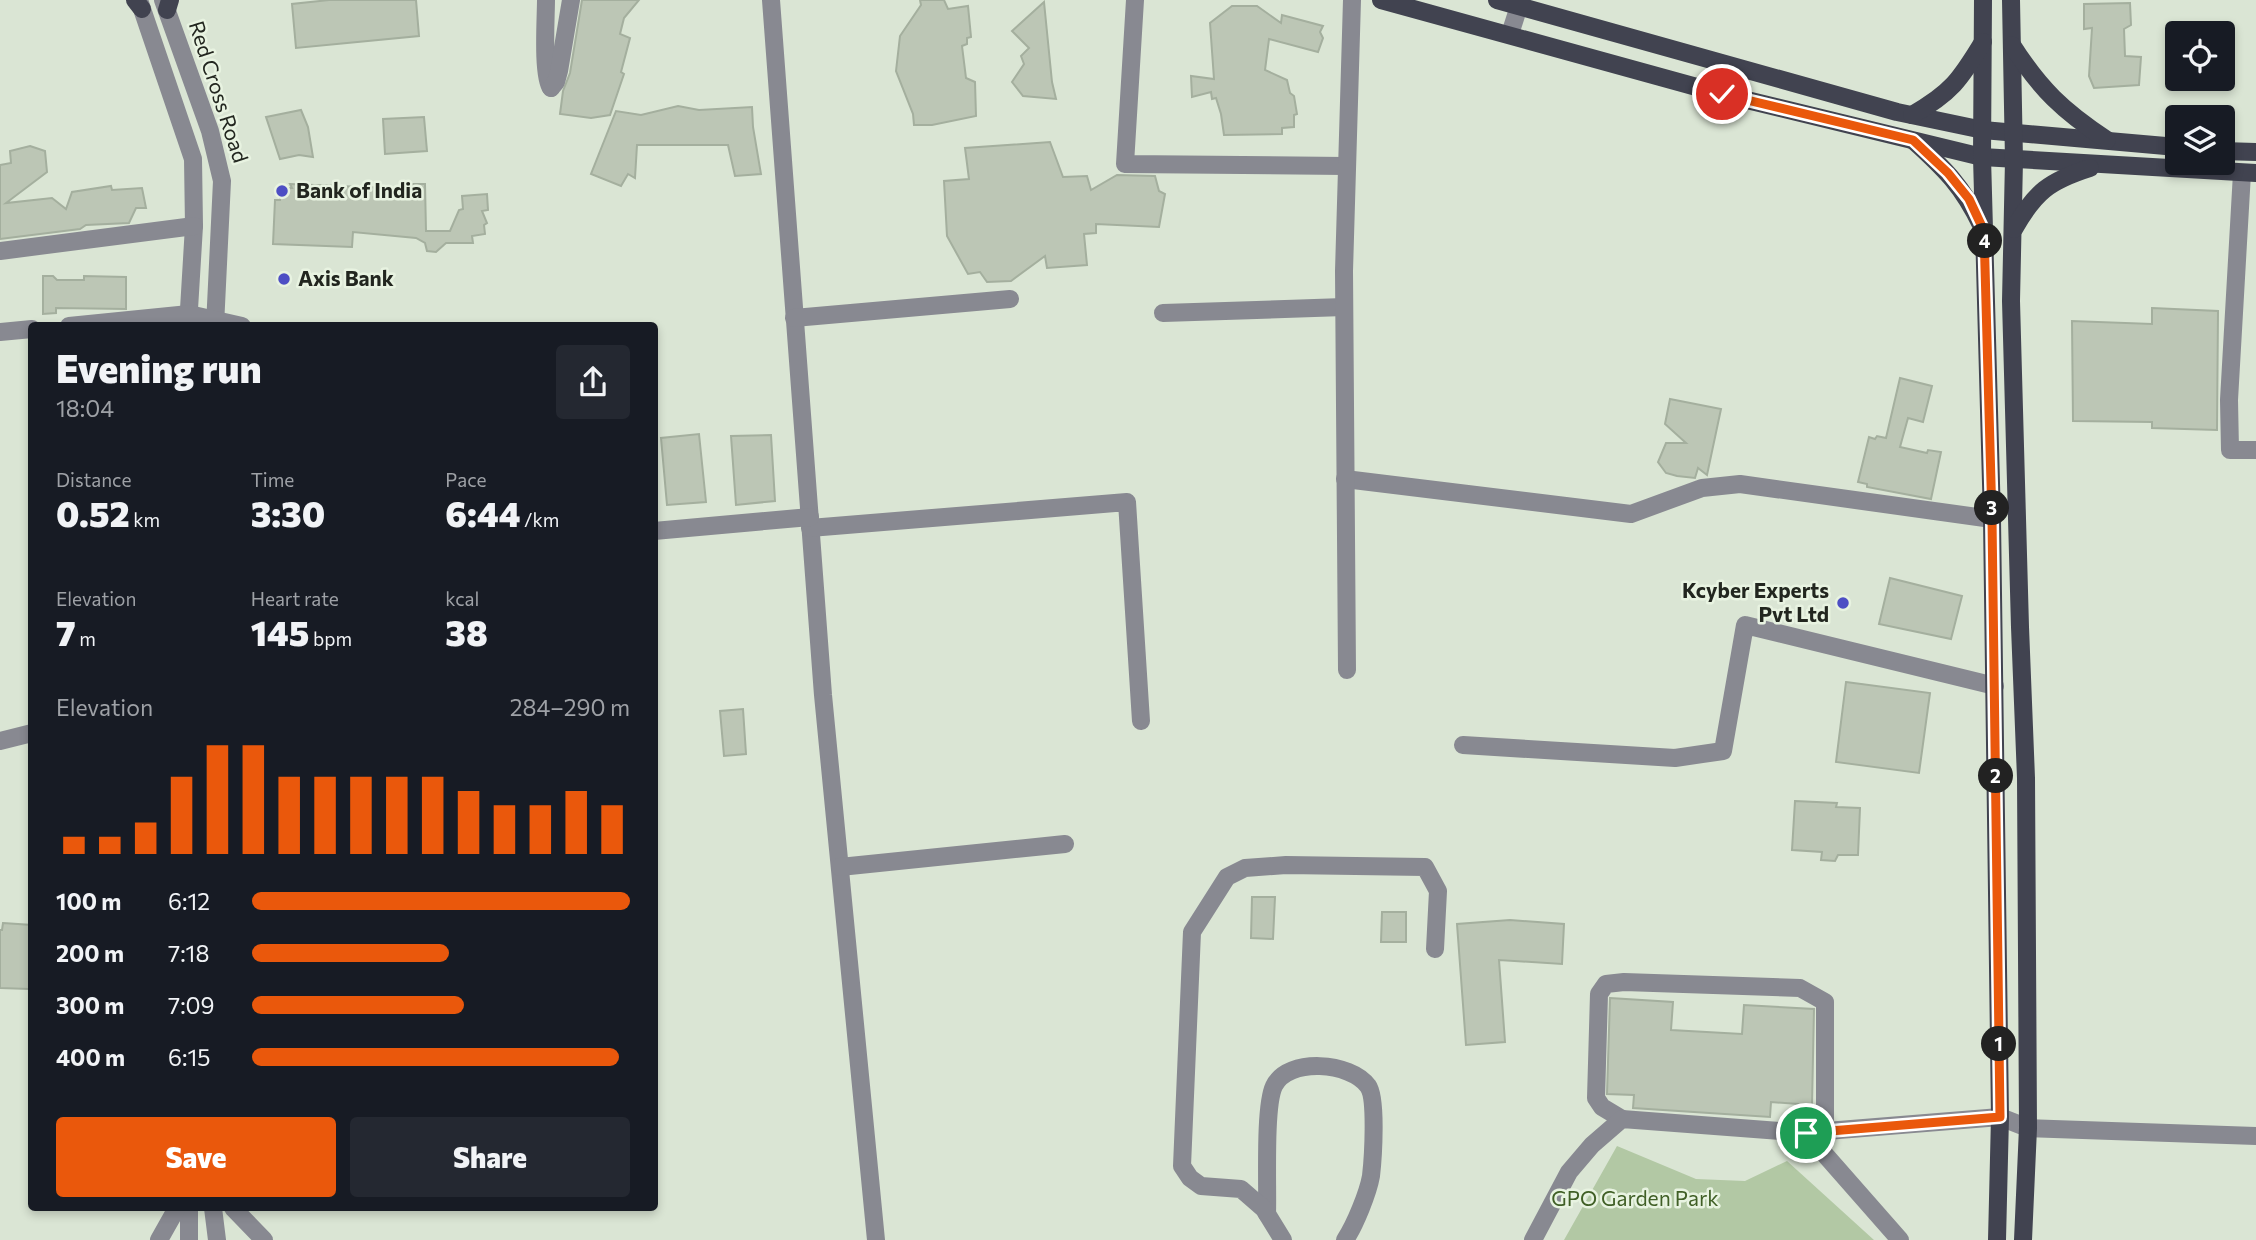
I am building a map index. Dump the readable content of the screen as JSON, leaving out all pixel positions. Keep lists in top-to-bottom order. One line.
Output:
{"streets":{"street":["Red Cross Road"]},"parks":["GPO Garden Park"],"places":["Bank of India","Axis Bank","Kcyber Experts Pvt Ltd"],"page":{"pins":["4","3","2","1"],"heading":["Evening run","18:04"],"stats":[["Distance","0.52 km"],["Time","3:30"],["Pace","6:44 /km"],["Elevation","7 m"],["Heart rate","145 bpm"],["kcal","38"]],"chart":["Elevation","284–290 m"],"list":[{"name":"100 m","note":"6:12"},{"name":"200 m","note":"7:18"},{"name":"300 m","note":"7:09"},{"name":"400 m","note":"6:15"}],"buttons":["Save","Share"]}}
